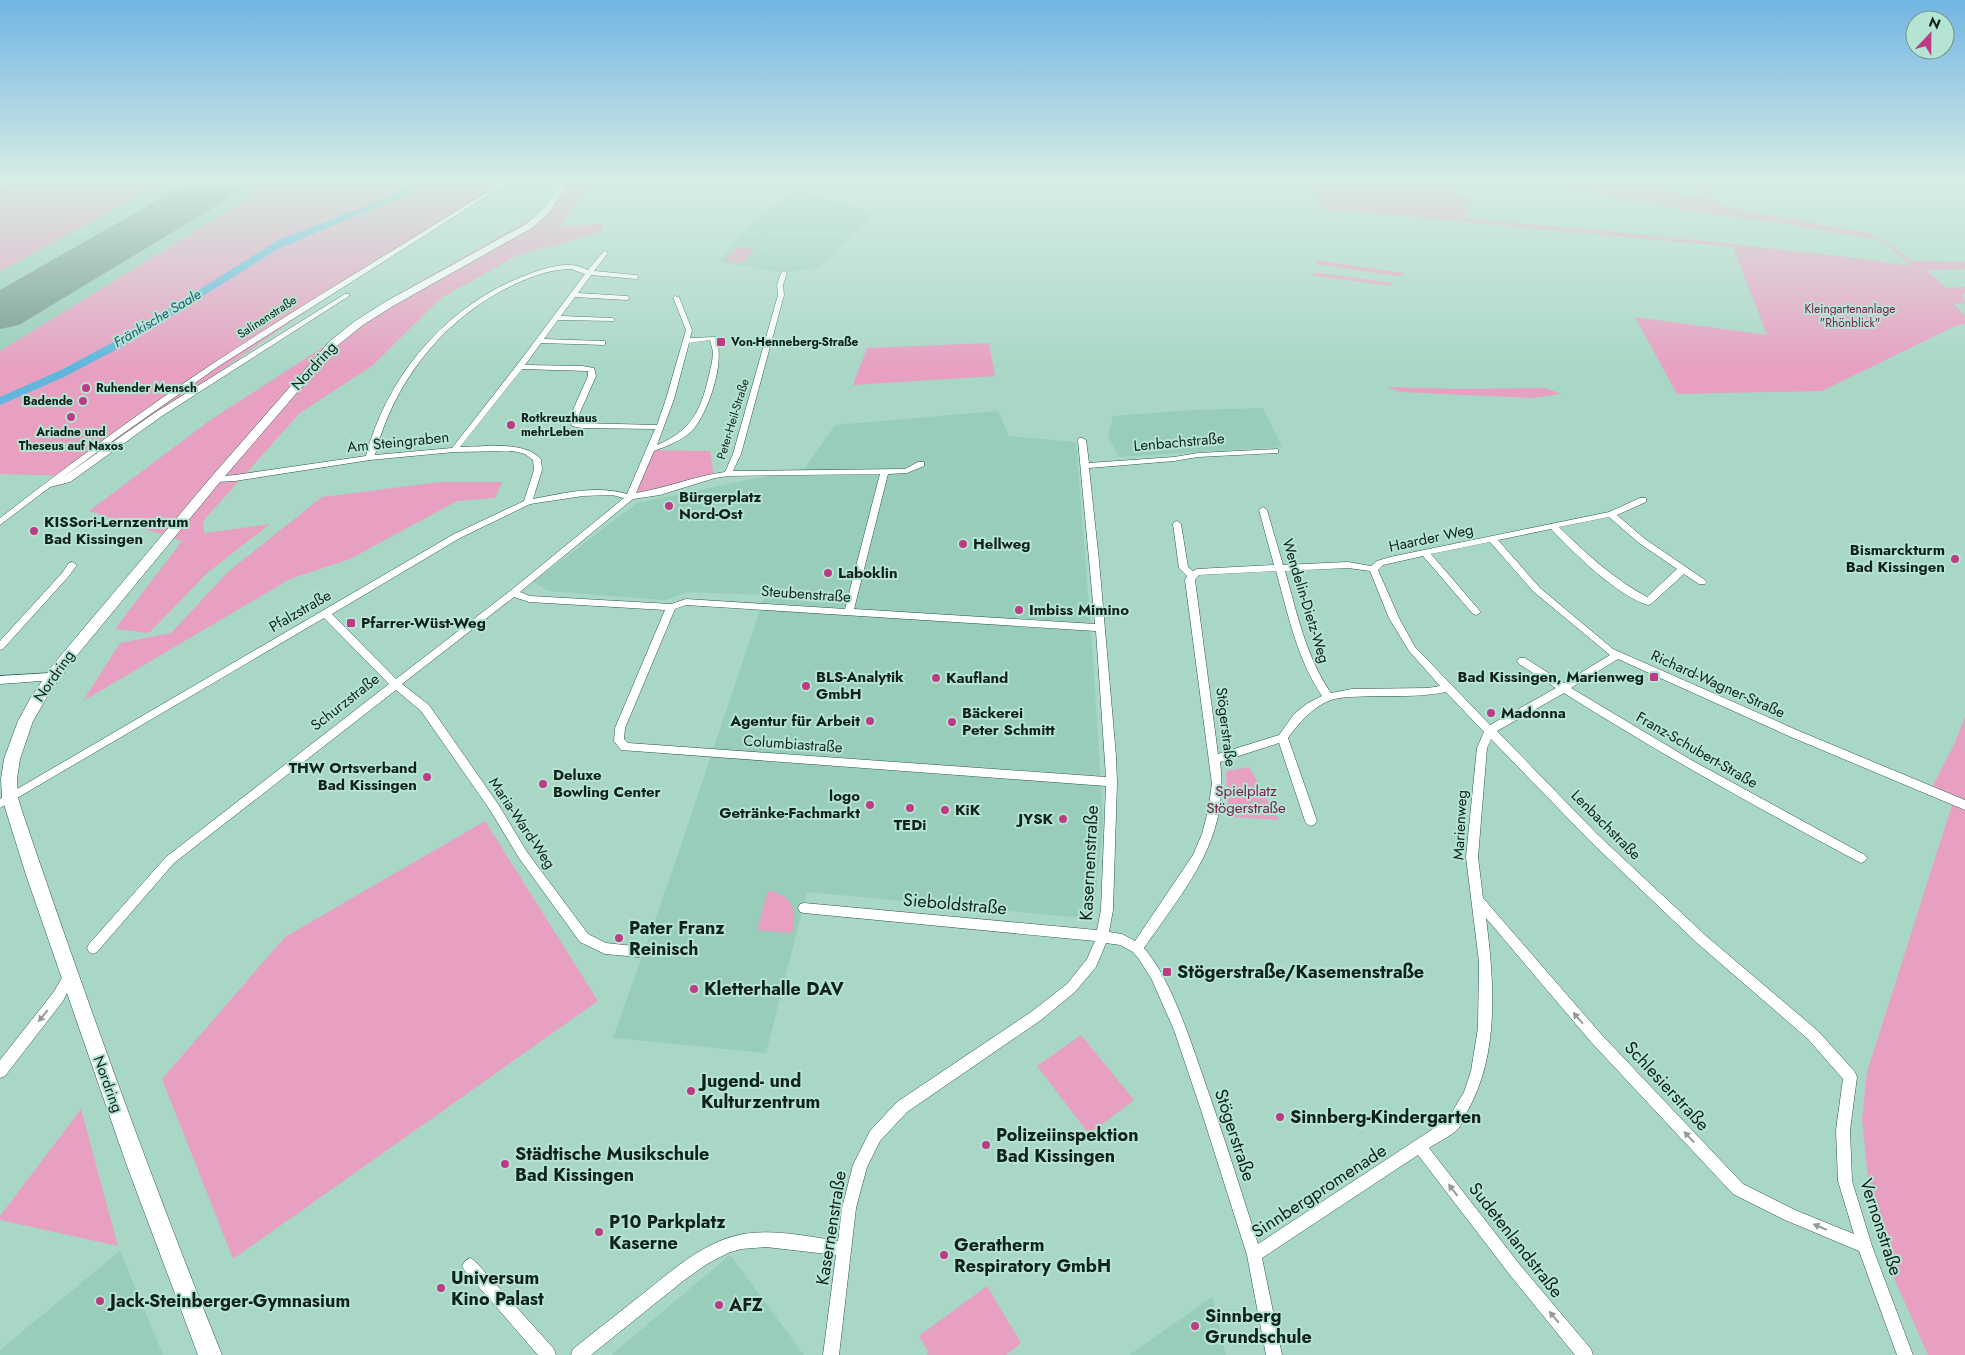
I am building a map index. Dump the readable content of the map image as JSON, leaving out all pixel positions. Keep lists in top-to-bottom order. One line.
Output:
{"streets":{"main road":["Nordring"],"street":["Salinenstraße","Peter-Heil-Straße","Am Steingraben","Lenbachstraße","Haarder Weg","Steubenstraße","Wendelin-Dietz-Weg","Pfalzstraße","Richard-Wagner-Straße","Schurzstraße","Stögerstraße","Columbiastraße","Franz-Schubert-Straße","Maria-Ward-Weg","Marienweg","Kasernenstraße","Sieboldstraße","Schlesierstraße","Sinnbergpromenade","Vernonstraße","Sudetenlandstraße"]},"crossings":[["Nordring","Am Steingraben"],["Nordring","Pfalzstraße"],["Peter-Heil-Straße","Pfalzstraße"],["Peter-Heil-Straße","Schurzstraße"],["Am Steingraben","Pfalzstraße"],["Lenbachstraße","Haarder Weg"],["Lenbachstraße","Marienweg"],["Lenbachstraße","Kasernenstraße"],["Lenbachstraße","Vernonstraße"],["Haarder Weg","Wendelin-Dietz-Weg"],["Haarder Weg","Richard-Wagner-Straße"],["Haarder Weg","Stögerstraße"],["Steubenstraße","Schurzstraße"],["Steubenstraße","Columbiastraße"],["Steubenstraße","Kasernenstraße"],["Pfalzstraße","Schurzstraße"],["Schurzstraße","Maria-Ward-Weg"],["Stögerstraße","Sinnbergpromenade"],["Columbiastraße","Kasernenstraße"],["Marienweg","Schlesierstraße"],["Marienweg","Sinnbergpromenade"],["Kasernenstraße","Sieboldstraße"],["Schlesierstraße","Vernonstraße"],["Sinnbergpromenade","Sudetenlandstraße"]],"one_way":["Schlesierstraße","Sudetenlandstraße"],"water":["Fränkische Saale"],"parks":["Kleingartenanlage \"Rhönblick\"","Spielplatz Stögerstraße"],"places":{"transit":["Von-Henneberg-Straße","Pfarrer-Wüst-Weg","Bad Kissingen, Marienweg","Stögerstraße/Kasemenstraße"],"other":["Ruhender Mensch","Badende","Ariadne und Theseus auf Naxos","Rotkreuzhaus mehrLeben","Bürgerplatz Nord-Ost","KISSori-Lernzentrum Bad Kissingen","Hellweg","Bismarckturm Bad Kissingen","Laboklin","Imbiss Mimino","Kaufland","BLS-Analytik GmbH","Madonna","Agentur für Arbeit","Bäckerei Peter Schmitt","THW Ortsverband Bad Kissingen","Deluxe Bowling Center","logo Getränke-Fachmarkt","TEDi","KiK","JYSK","Pater Franz Reinisch","Kletterhalle DAV","Jugend- und Kulturzentrum","Sinnberg-Kindergarten","Polizeiinspektion Bad Kissingen","Städtische Musikschule Bad Kissingen","P10 Parkplatz Kaserne","Geratherm Respiratory GmbH","Universum Kino Palast","Jack-Steinberger-Gymnasium","AFZ","Sinnberg Grundschule"]},"north":"top"}
